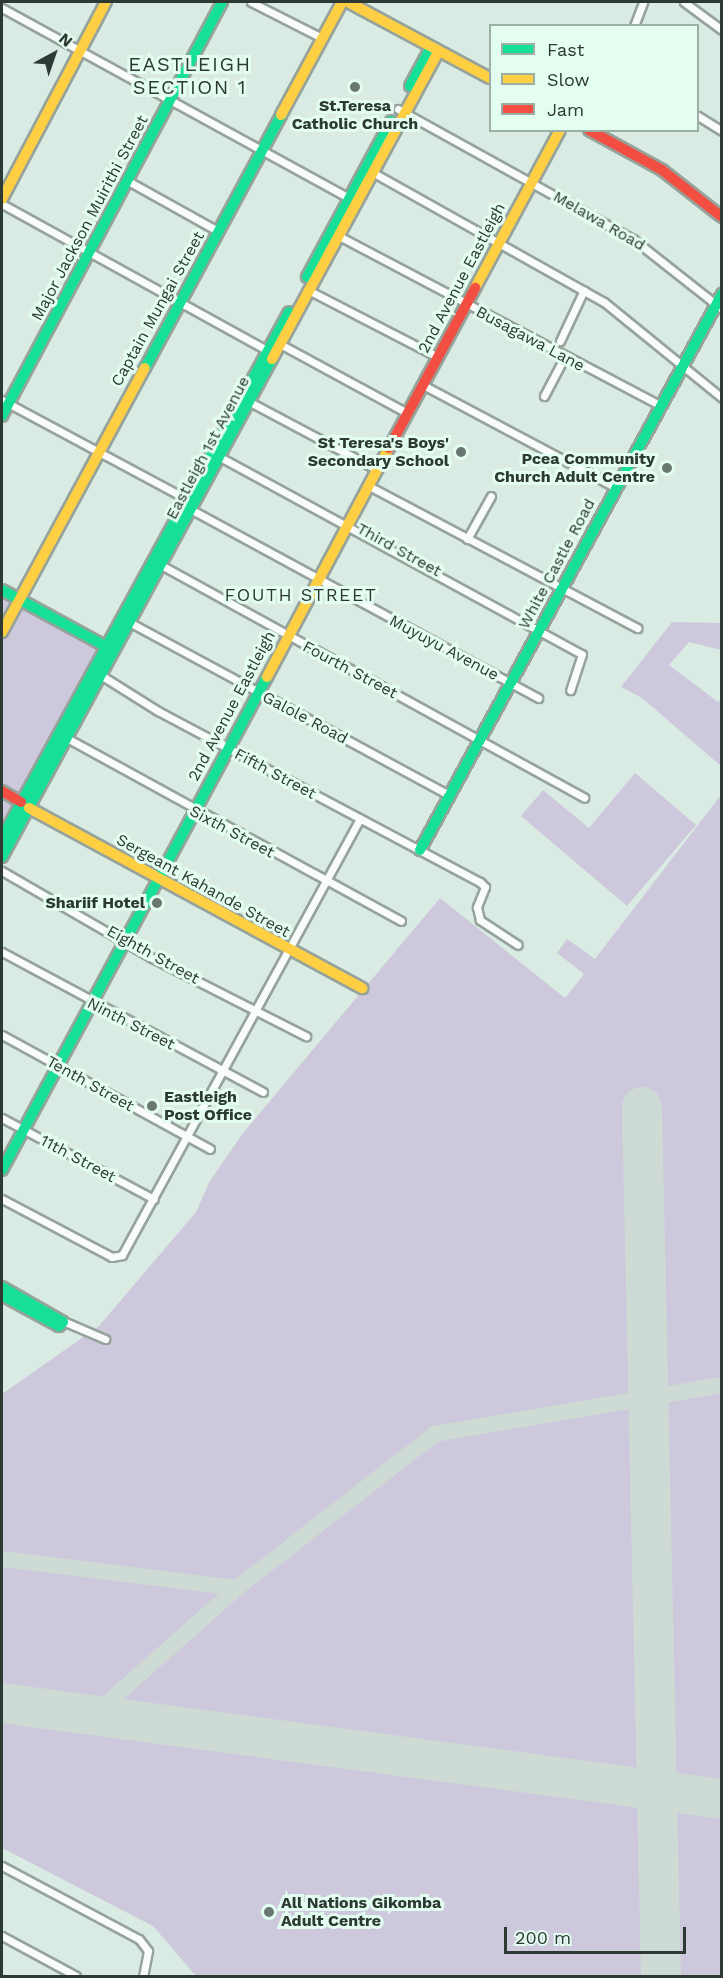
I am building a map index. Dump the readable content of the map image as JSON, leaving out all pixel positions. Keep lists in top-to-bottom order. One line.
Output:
{"streets":{"street":["Major Jackson Muirithi Street","Melawa Road","2nd Avenue Eastleigh","Captain Mungai Street","Busagawa Lane","Eastleigh 1st Avenue","Third Street","White Castle Road","Muyuyu Avenue","Fourth Street","Galole Road","Fifth Street","Sixth Street","Sergeant Kahande Street","Eighth Street","Ninth Street","Tenth Street","11th Street"]},"crossings":[["Major Jackson Muirithi Street","Muyuyu Avenue"],["Melawa Road","2nd Avenue Eastleigh"],["Melawa Road","Eastleigh 1st Avenue"],["Melawa Road","White Castle Road"],["2nd Avenue Eastleigh","Busagawa Lane"],["2nd Avenue Eastleigh","Third Street"],["2nd Avenue Eastleigh","Muyuyu Avenue"],["2nd Avenue Eastleigh","Fourth Street"],["2nd Avenue Eastleigh","Galole Road"],["2nd Avenue Eastleigh","Fifth Street"],["2nd Avenue Eastleigh","Sixth Street"],["2nd Avenue Eastleigh","Sergeant Kahande Street"],["2nd Avenue Eastleigh","Eighth Street"],["2nd Avenue Eastleigh","Ninth Street"],["2nd Avenue Eastleigh","Tenth Street"],["2nd Avenue Eastleigh","11th Street"],["Captain Mungai Street","Muyuyu Avenue"],["Busagawa Lane","Eastleigh 1st Avenue"],["Busagawa Lane","White Castle Road"],["Eastleigh 1st Avenue","Third Street"],["Eastleigh 1st Avenue","Muyuyu Avenue"],["Eastleigh 1st Avenue","Fourth Street"],["Eastleigh 1st Avenue","Galole Road"],["Eastleigh 1st Avenue","Fifth Street"],["Eastleigh 1st Avenue","Sixth Street"],["Eastleigh 1st Avenue","Sergeant Kahande Street"],["Third Street","White Castle Road"],["White Castle Road","Muyuyu Avenue"],["White Castle Road","Fourth Street"],["White Castle Road","Galole Road"],["White Castle Road","Fifth Street"]],"districts":["EASTLEIGH SECTION 1","FOUTH STREET"],"places":["St.Teresa Catholic Church","St Teresa's Boys' Secondary School","Pcea Community Church Adult Centre","Shariif Hotel","Eastleigh Post Office","All Nations Gikomba Adult Centre"],"legend":["Fast","Slow","Jam"],"scale_bar":"200 m","north":"top right"}
